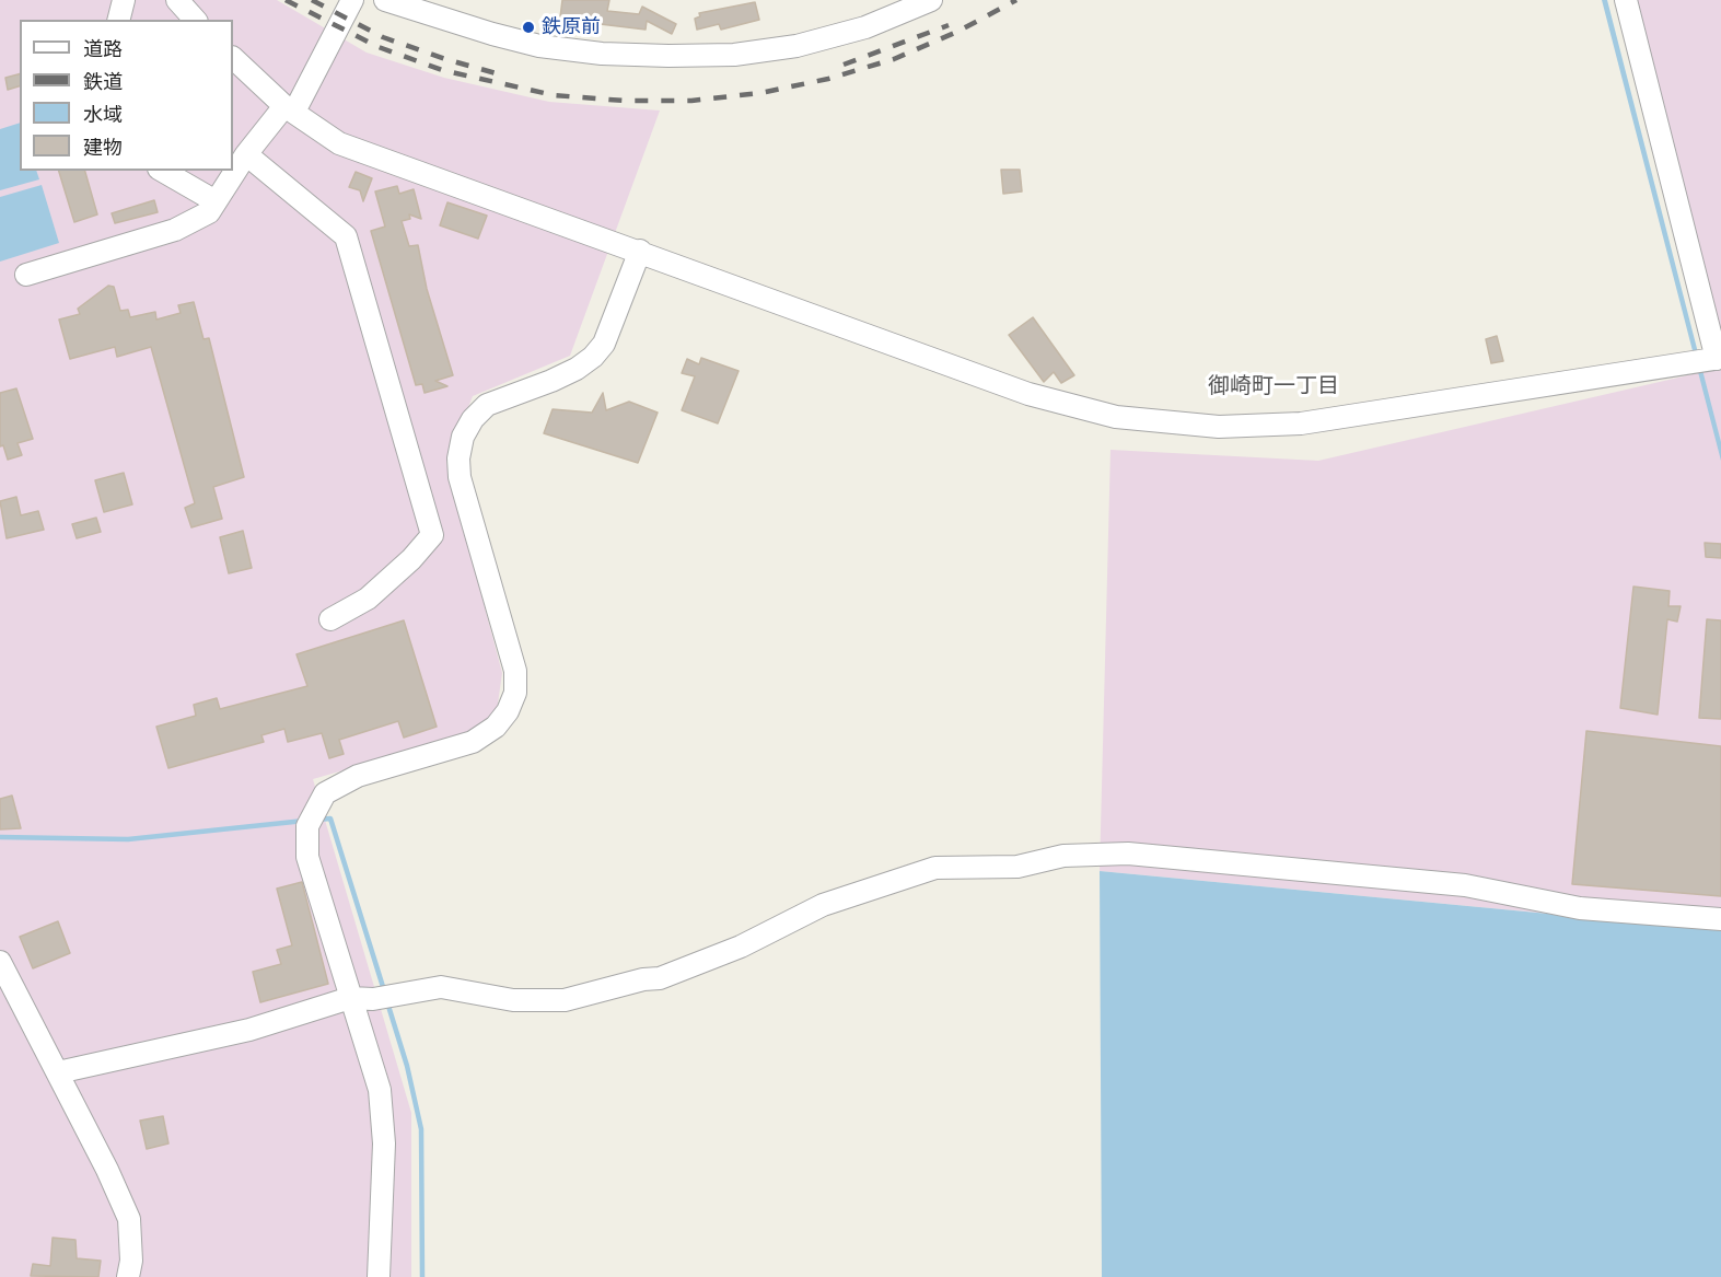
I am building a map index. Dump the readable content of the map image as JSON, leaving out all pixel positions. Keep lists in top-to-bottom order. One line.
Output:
{"districts":["御崎町一丁目"],"places":["鉄原前"],"legend":["道路","鉄道","水域","建物"]}
